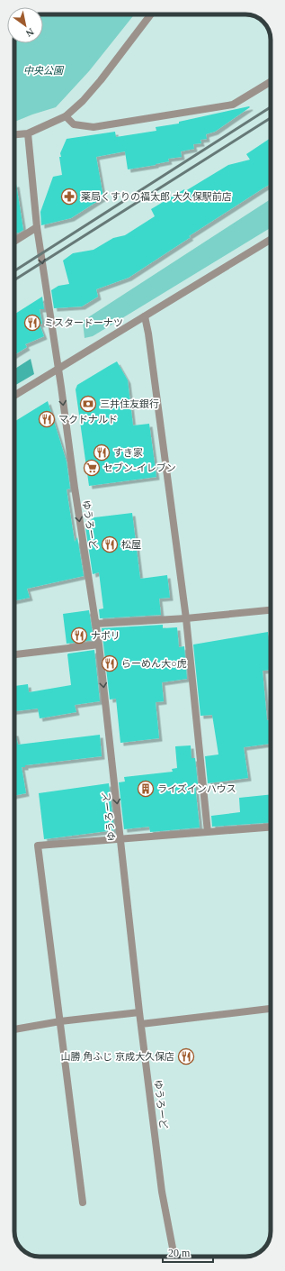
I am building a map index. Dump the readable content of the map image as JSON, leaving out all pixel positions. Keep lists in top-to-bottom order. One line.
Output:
{"streets":{"street":["ゆうろーど"]},"one_way":["ゆうろーど"],"parks":["中央公園"],"places":{"pharmacy":["薬局くすりの福太郎 大久保駅前店"],"restaurant":["ミスタードーナツ","マクドナルド","すき家","松屋","ナポリ","らーめん大○虎","山勝 角ふじ 京成大久保店"],"bank":["三井住友銀行"],"supermarket":["セブン-イレブン"],"building":["ライズインハウス"]},"scale_bar":"20 m","north":"bottom right"}
